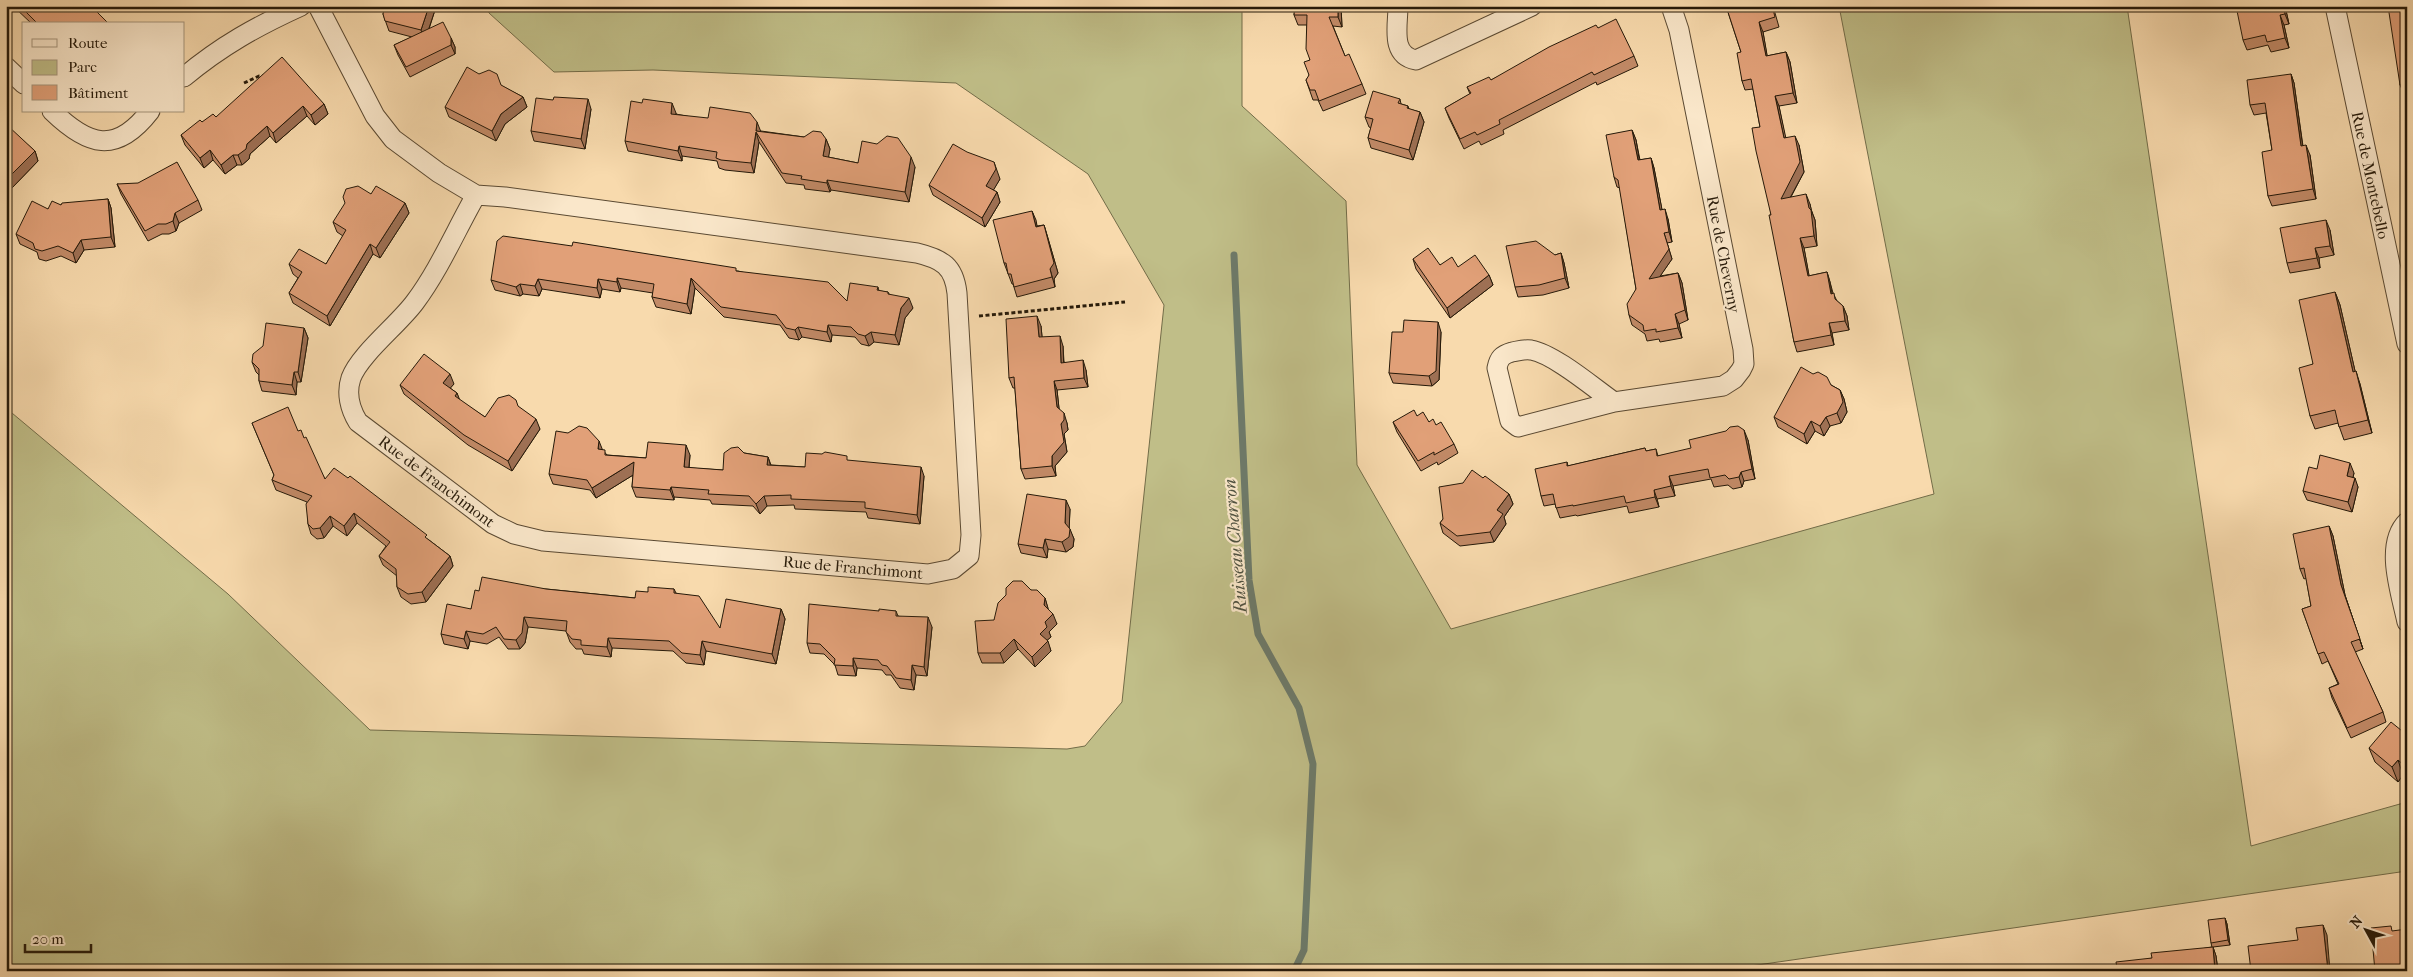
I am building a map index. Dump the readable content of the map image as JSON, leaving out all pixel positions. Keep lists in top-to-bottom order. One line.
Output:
{"streets":{"street":["Rue de Montebello","Rue de Cheverny","Rue de Franchimont"]},"water":["Ruisseau Charron"],"legend":["Route","Parc","Bâtiment"],"scale_bar":"20 m","north":"top left"}
